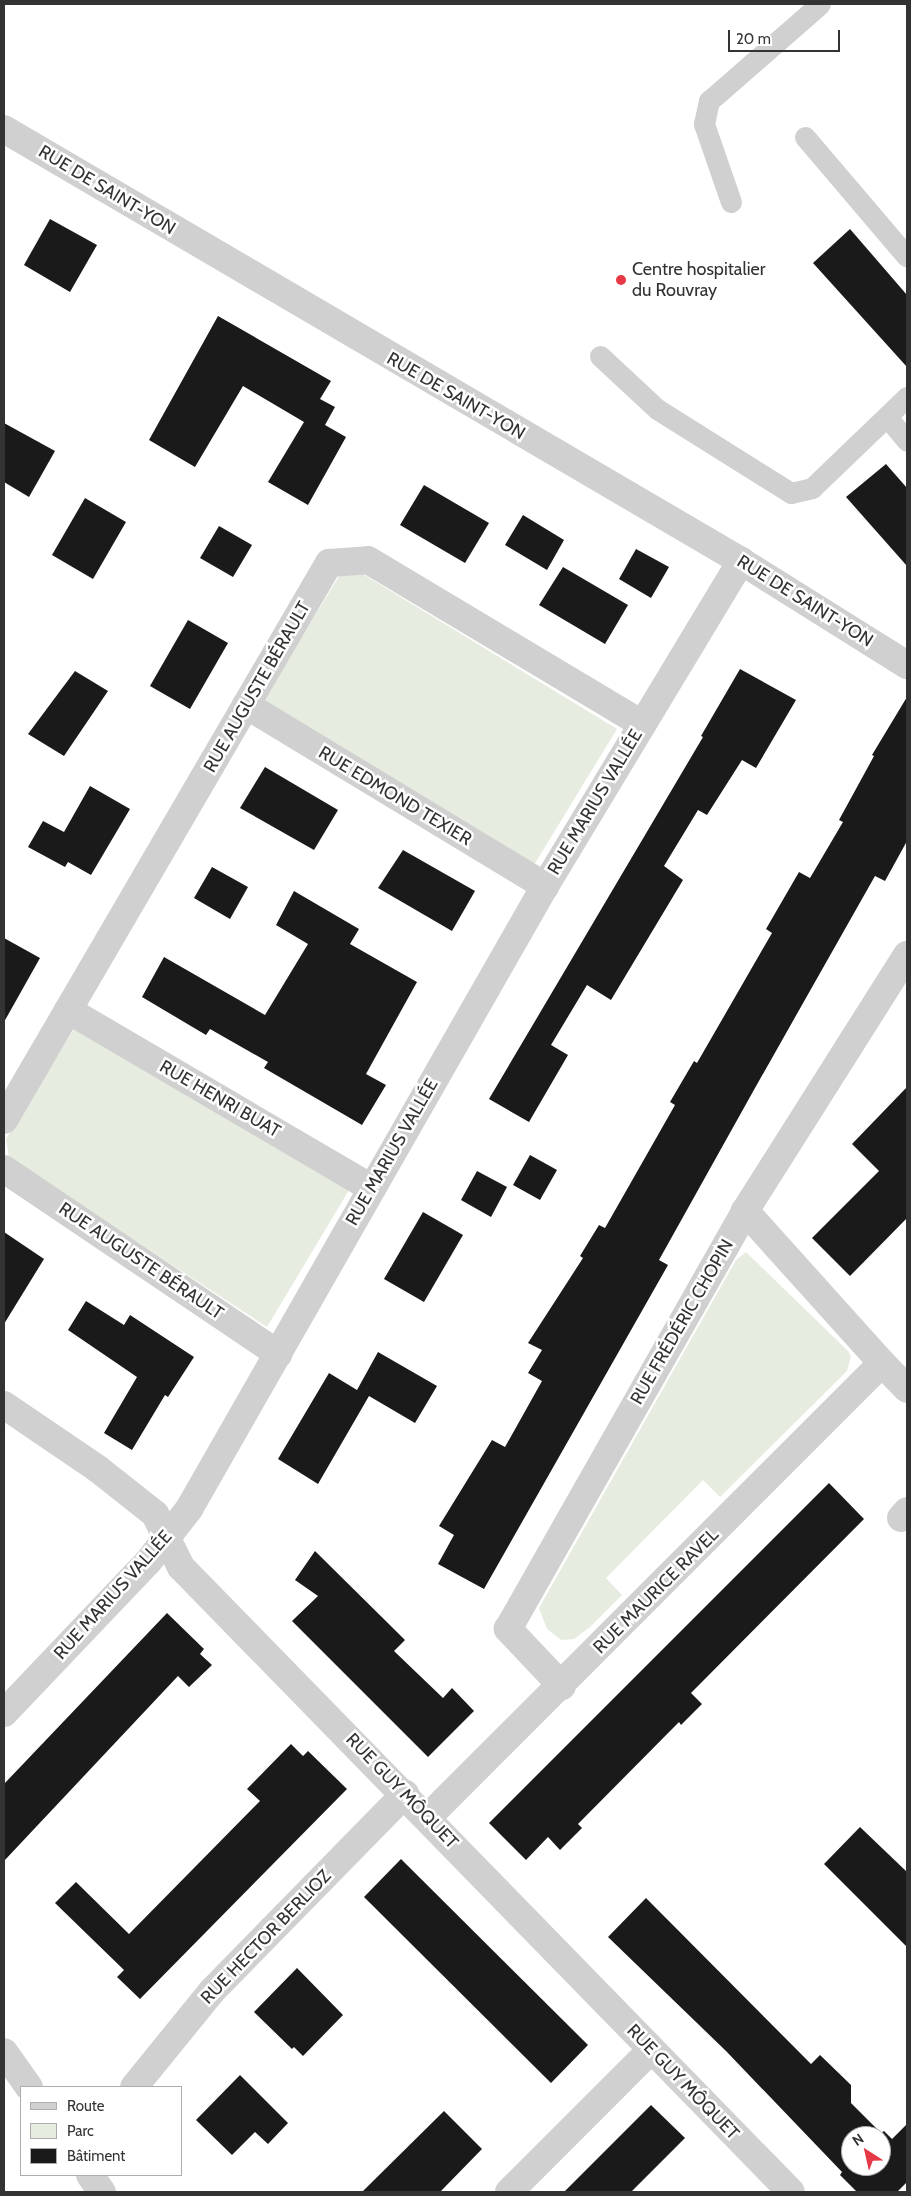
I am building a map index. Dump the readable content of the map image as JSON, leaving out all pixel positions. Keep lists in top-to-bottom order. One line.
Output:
{"streets":{"street":["RUE DE SAINT-YON","RUE AUGUSTE BÉRAULT","RUE EDMOND TEXIER","RUE MARIUS VALLÉE","RUE HENRI BUAT","RUE FRÉDÉRIC CHOPIN","RUE MAURICE RAVEL","RUE GUY MÔQUET","RUE HECTOR BERLIOZ"]},"crossings":[["RUE DE SAINT-YON","RUE MARIUS VALLÉE"],["RUE AUGUSTE BÉRAULT","RUE EDMOND TEXIER"],["RUE AUGUSTE BÉRAULT","RUE MARIUS VALLÉE"],["RUE AUGUSTE BÉRAULT","RUE HENRI BUAT"],["RUE EDMOND TEXIER","RUE MARIUS VALLÉE"],["RUE MARIUS VALLÉE","RUE HENRI BUAT"],["RUE MARIUS VALLÉE","RUE GUY MÔQUET"],["RUE FRÉDÉRIC CHOPIN","RUE MAURICE RAVEL"],["RUE MAURICE RAVEL","RUE GUY MÔQUET"],["RUE GUY MÔQUET","RUE HECTOR BERLIOZ"]],"places":["Centre hospitalier du Rouvray"],"legend":["Route","Parc","Bâtiment"],"scale_bar":"20 m","north":"top left"}
